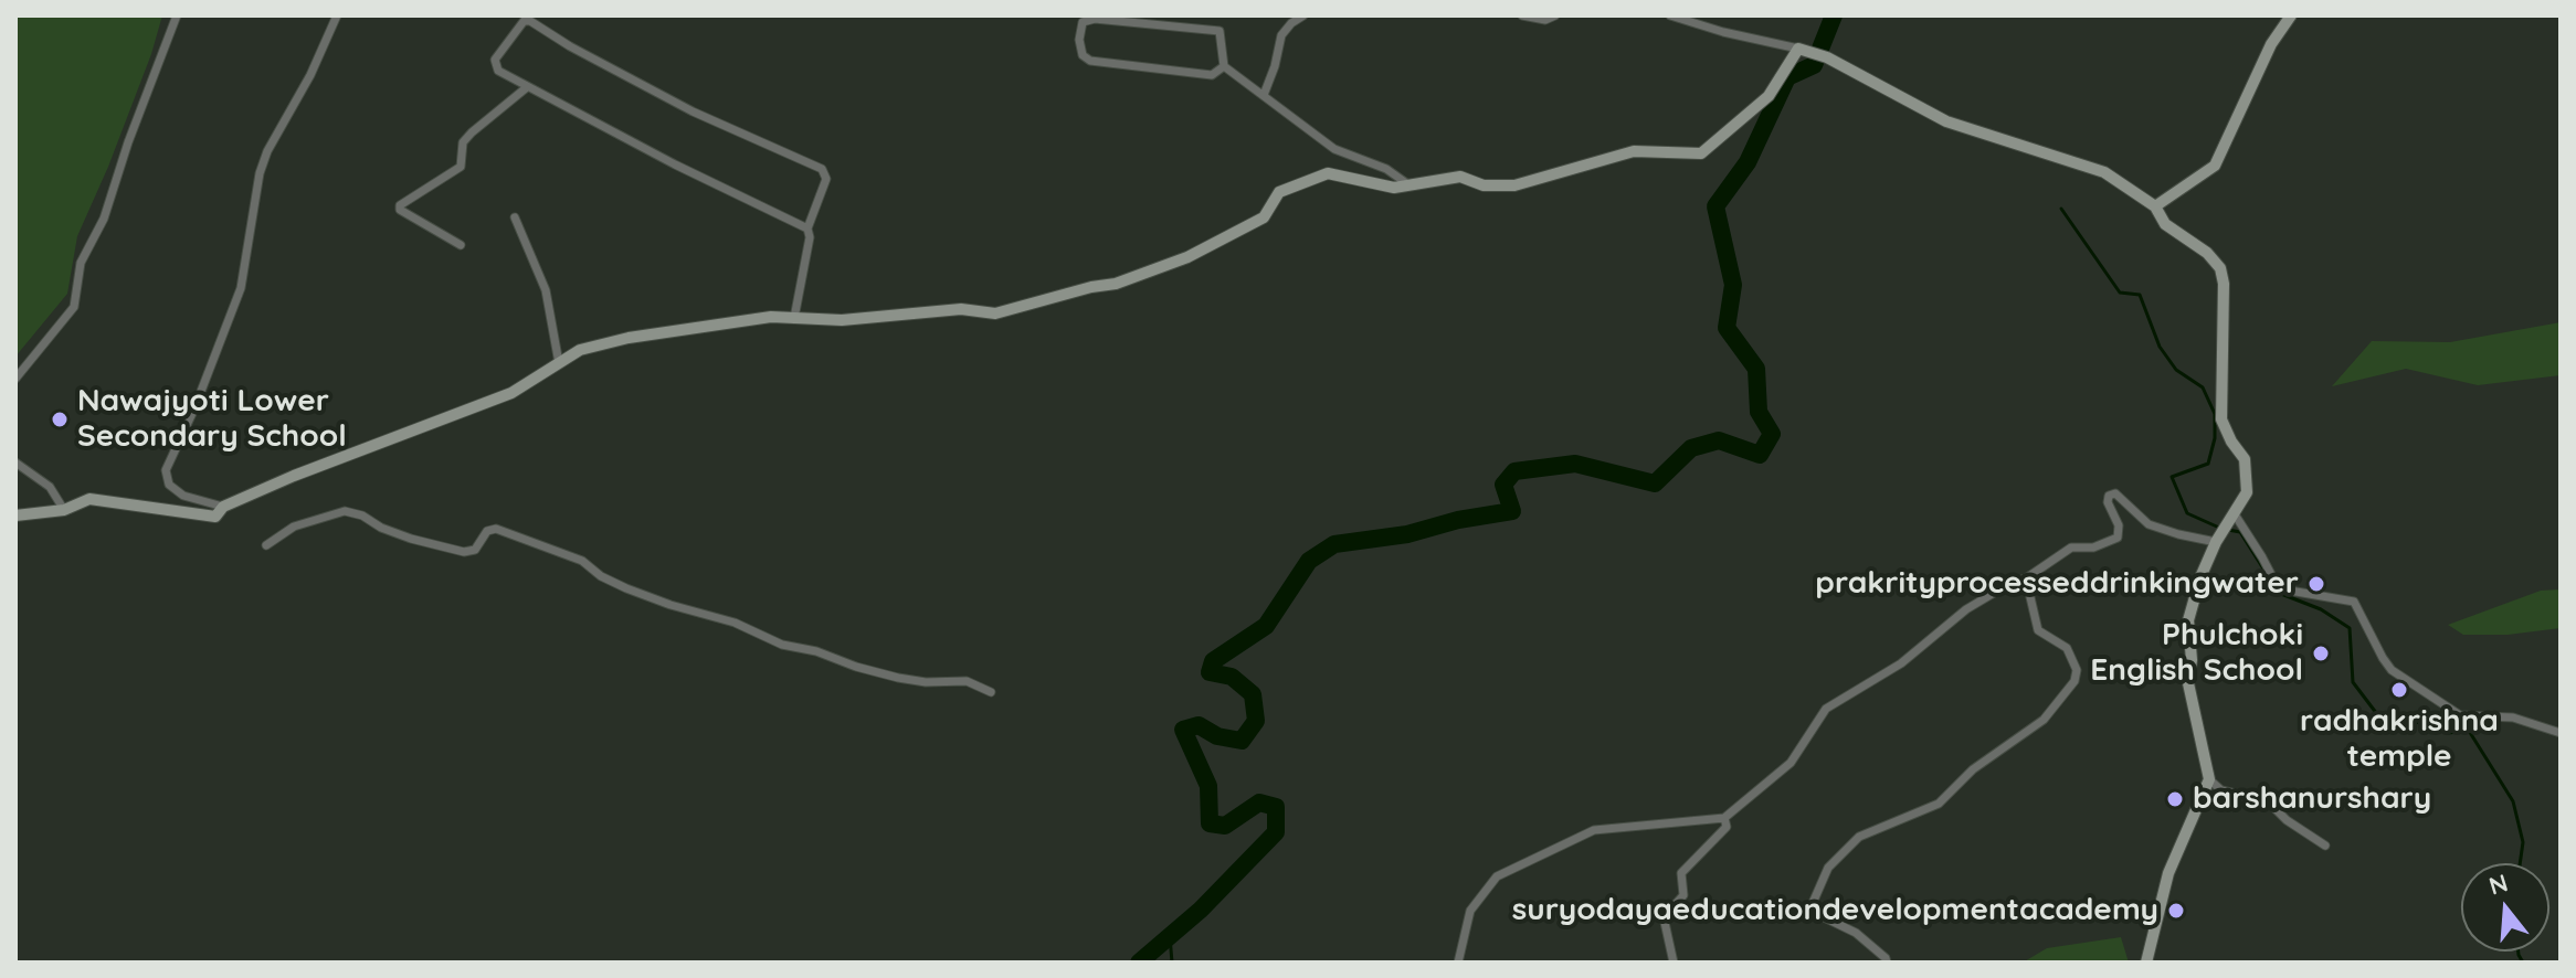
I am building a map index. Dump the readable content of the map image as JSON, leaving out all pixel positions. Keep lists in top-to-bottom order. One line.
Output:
{"places":["Nawajyoti Lower Secondary School","prakrityprocesseddrinkingwater","Phulchoki English School","radhakrishna temple","barshanurshary","suryodayaeducationdevelopmentacademy"],"north":"top"}
